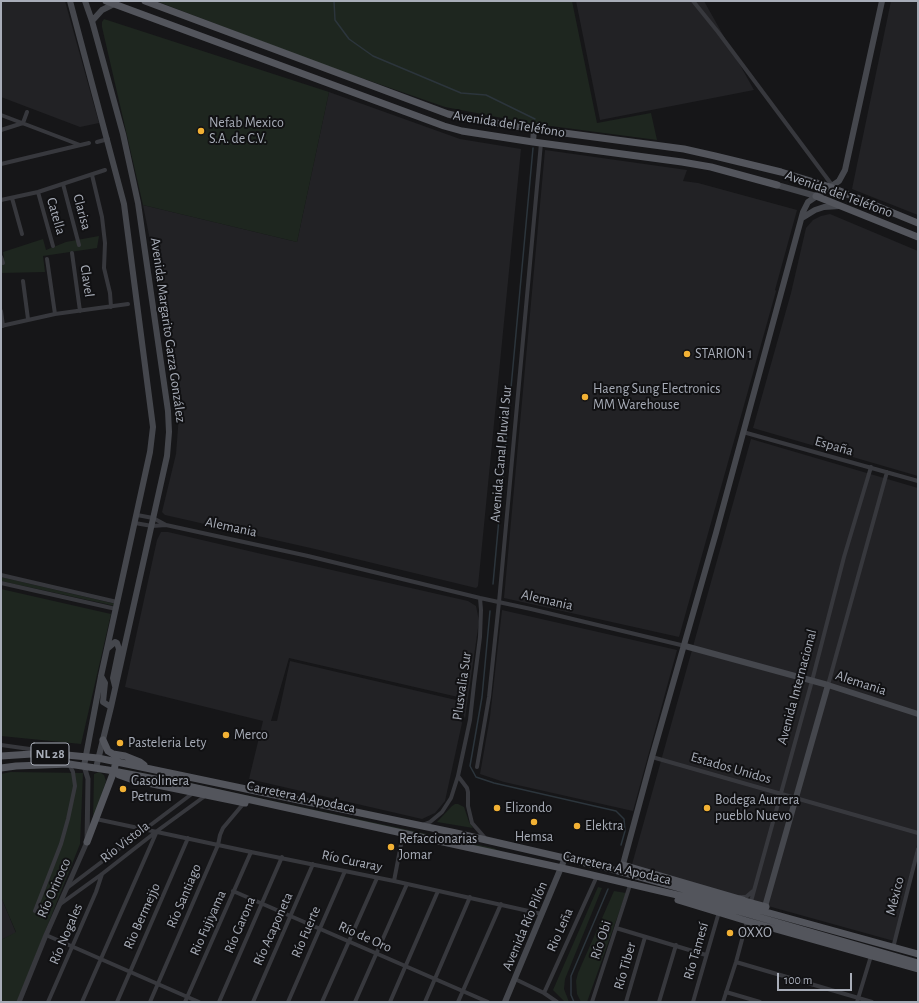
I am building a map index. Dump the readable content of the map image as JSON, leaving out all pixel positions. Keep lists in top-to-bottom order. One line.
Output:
{"streets":{"main road":["Avenida del Teléfono","Avenida Margarito Garza González","Alemania","Avenida Internacional","NL 28","Carretera A Apodaca","Avenida Río Pilón"],"street":["Clarisa","Catella","Clavel","España","Avenida Canal Pluvial Sur","Plusvalia Sur","Estados Unidos","Río Vistola","Río Curaray","Río Orinoco","Río Santiago","México","Rio Bermejjo","Rio Fujiyama","Río Garona","Río Acaponeta","Rio Leña","Río Fuerte","Río Nogales","Río de Oro","Río Obi","Río Tamesí","Río Tiber"]},"crossings":[["Avenida del Teléfono","Avenida Canal Pluvial Sur"],["Avenida Margarito Garza González","Alemania"],["Avenida Margarito Garza González","NL 28"],["Avenida Margarito Garza González","Carretera A Apodaca"],["Avenida Margarito Garza González","Río Orinoco"],["España","Avenida Internacional"],["Avenida Canal Pluvial Sur","Alemania"],["Alemania","Plusvalia Sur"],["Alemania","Avenida Internacional"],["Plusvalia Sur","Carretera A Apodaca"],["Avenida Internacional","Estados Unidos"],["Avenida Internacional","Carretera A Apodaca"],["NL 28","Carretera A Apodaca"],["NL 28","Río Orinoco"],["Carretera A Apodaca","México"],["Carretera A Apodaca","Avenida Río Pilón"],["Carretera A Apodaca","Rio Leña"],["Carretera A Apodaca","Río Obi"],["Carretera A Apodaca","Río Tamesí"],["Río Vistola","Río Curaray"],["Río Vistola","Río Orinoco"],["Río Vistola","Río Nogales"],["Río Curaray","Río Santiago"],["Río Curaray","Rio Bermejjo"],["Río Curaray","Rio Fujiyama"],["Río Curaray","Río Garona"],["Río Curaray","Avenida Río Pilón"],["Río Curaray","Río Acaponeta"],["Río Curaray","Río Fuerte"],["Rio Fujiyama","Río de Oro"],["Río Garona","Río de Oro"],["Río Acaponeta","Río de Oro"],["Río Fuerte","Río de Oro"]],"places":["Nefab Mexico S.A. de C.V.","STARION 1","Haeng Sung Electronics MM Warehouse","Merco","Pasteleria Lety","Gasolinera Petrum","Elizondo","Bodega Aurrera pueblo Nuevo","Hemsa","Elektra","Refaccionarias Jomar","OXXO"],"scale_bar":"100 m"}
